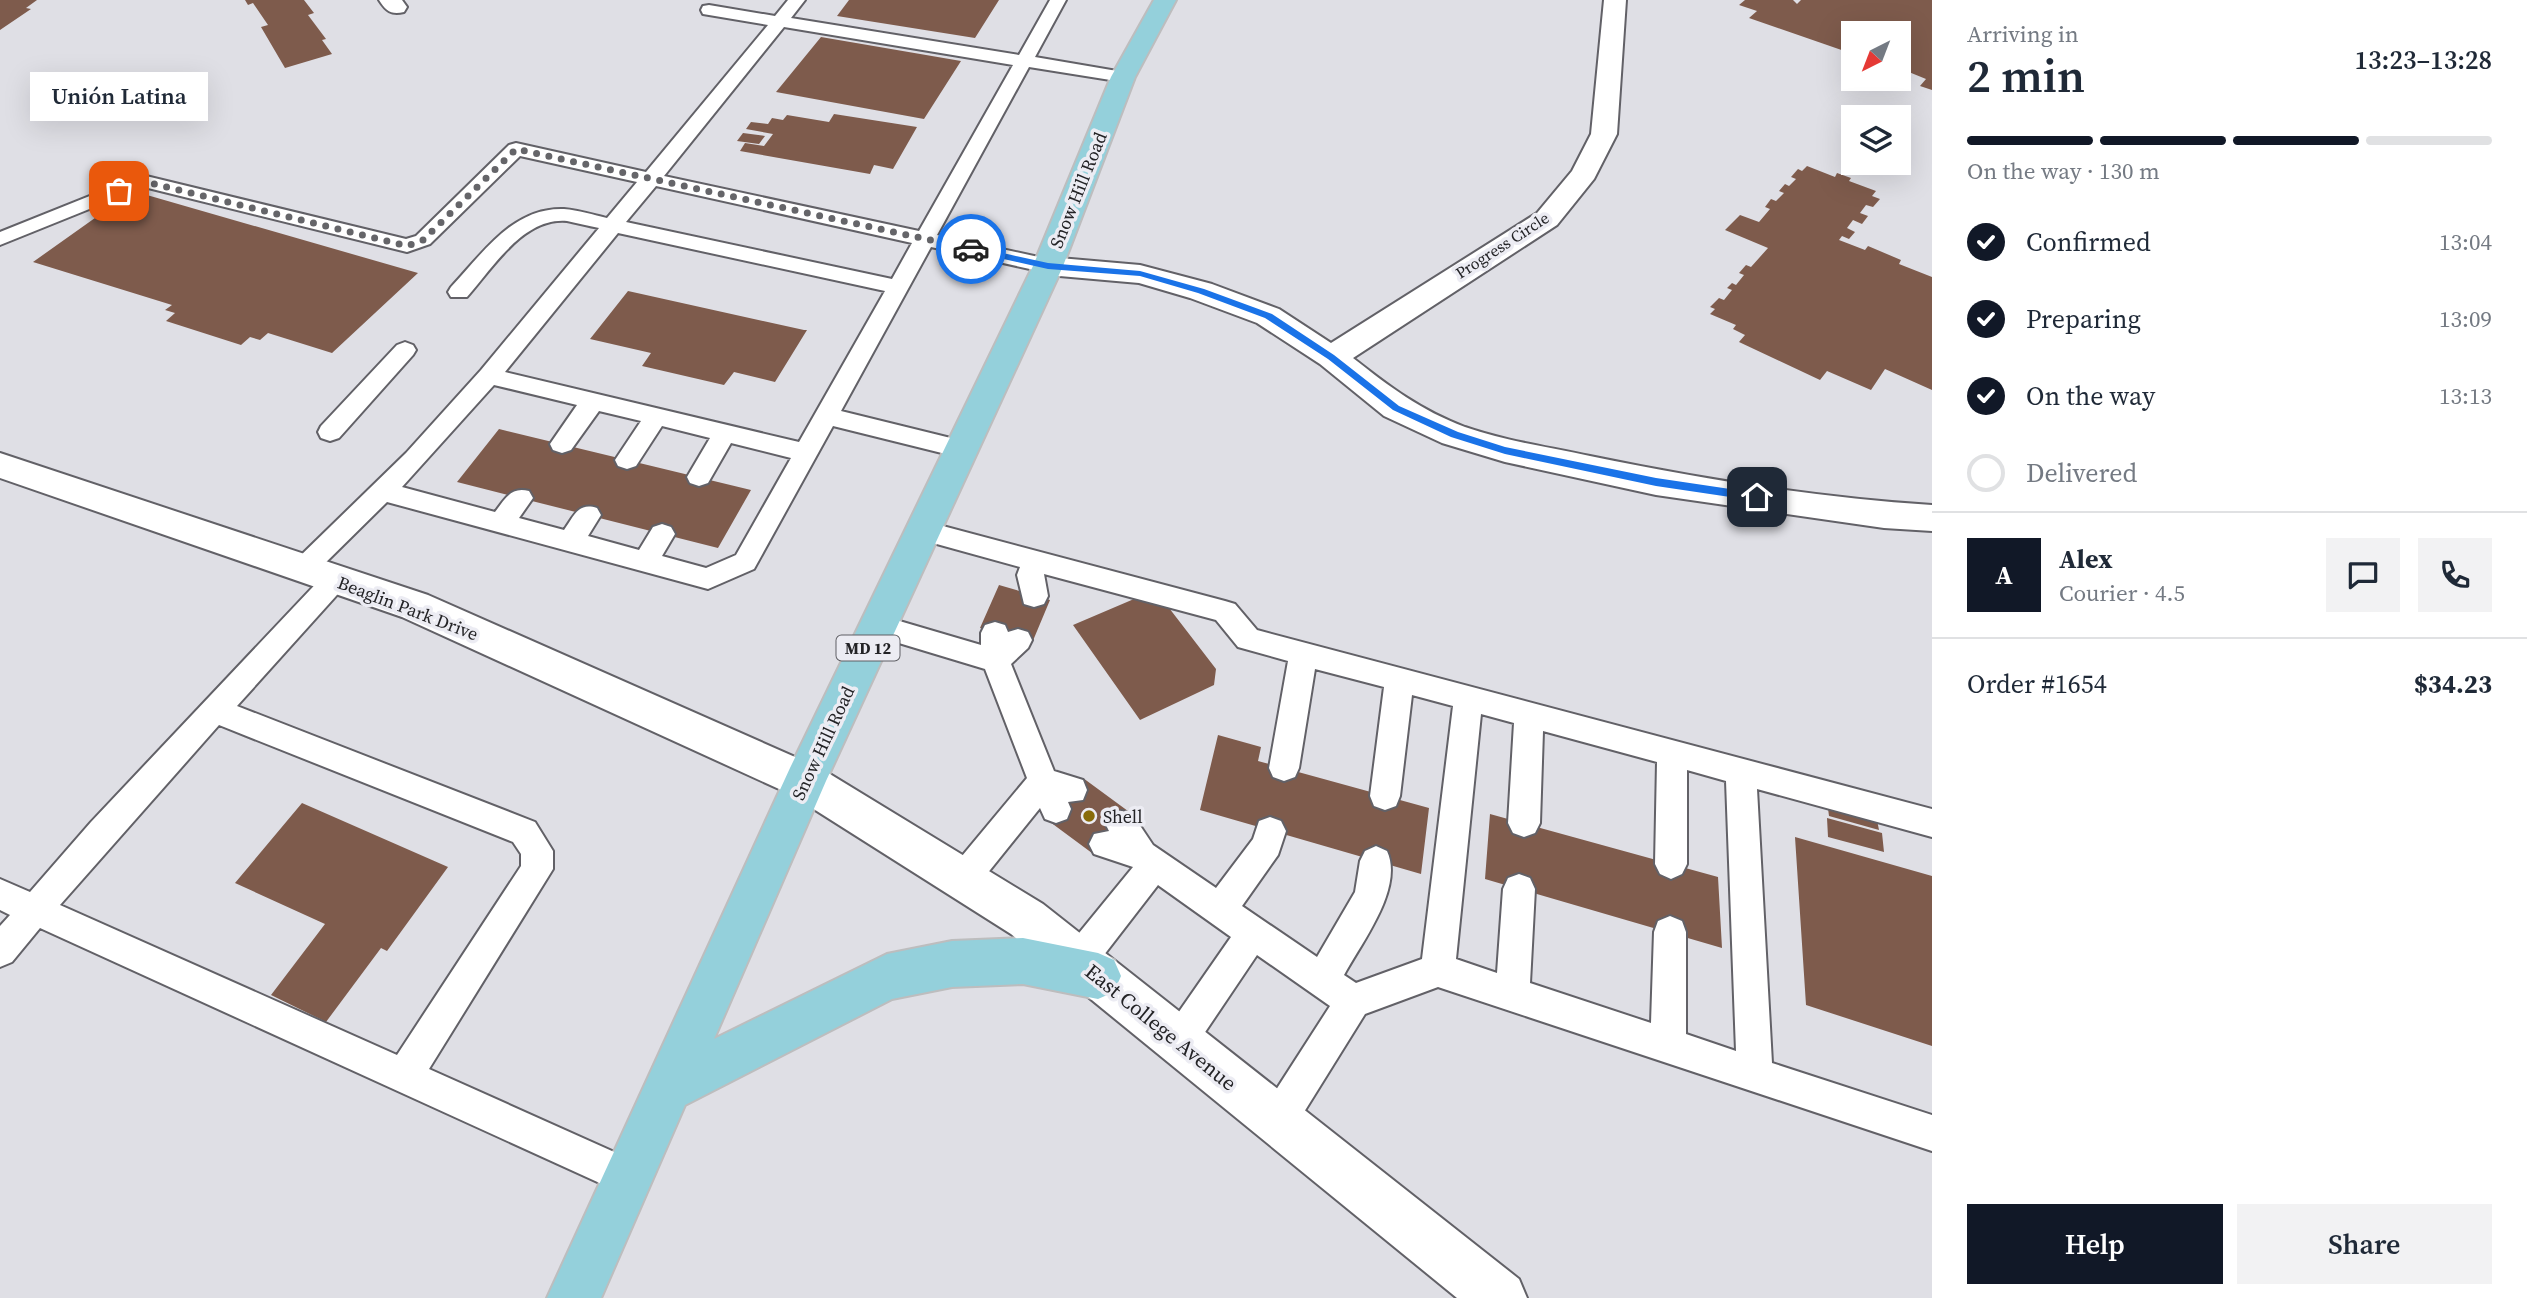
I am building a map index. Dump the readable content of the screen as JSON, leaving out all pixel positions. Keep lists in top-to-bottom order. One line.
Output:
{"streets":{"main road":["Snow Hill Road","MD 12"],"street":["Progress Circle","Beaglin Park Drive","East College Avenue"]},"crossings":[["Snow Hill Road","Beaglin Park Drive"],["Snow Hill Road","East College Avenue"],["Beaglin Park Drive","East College Avenue"]],"places":["Unión Latina","Shell"],"north":"bottom left","page":{"heading":["2 min","Arriving in","13:23–13:28"],"panel":["Alex","Courier · 4.5","Order #1654","$34.23"],"bubble":"Unión Latina","bar":"On the way · 130 m","list":[["Confirmed","13:04"],["Preparing","13:09"],["On the way","13:13"],"Delivered"],"round":"A","buttons":["Help","Share"]}}
